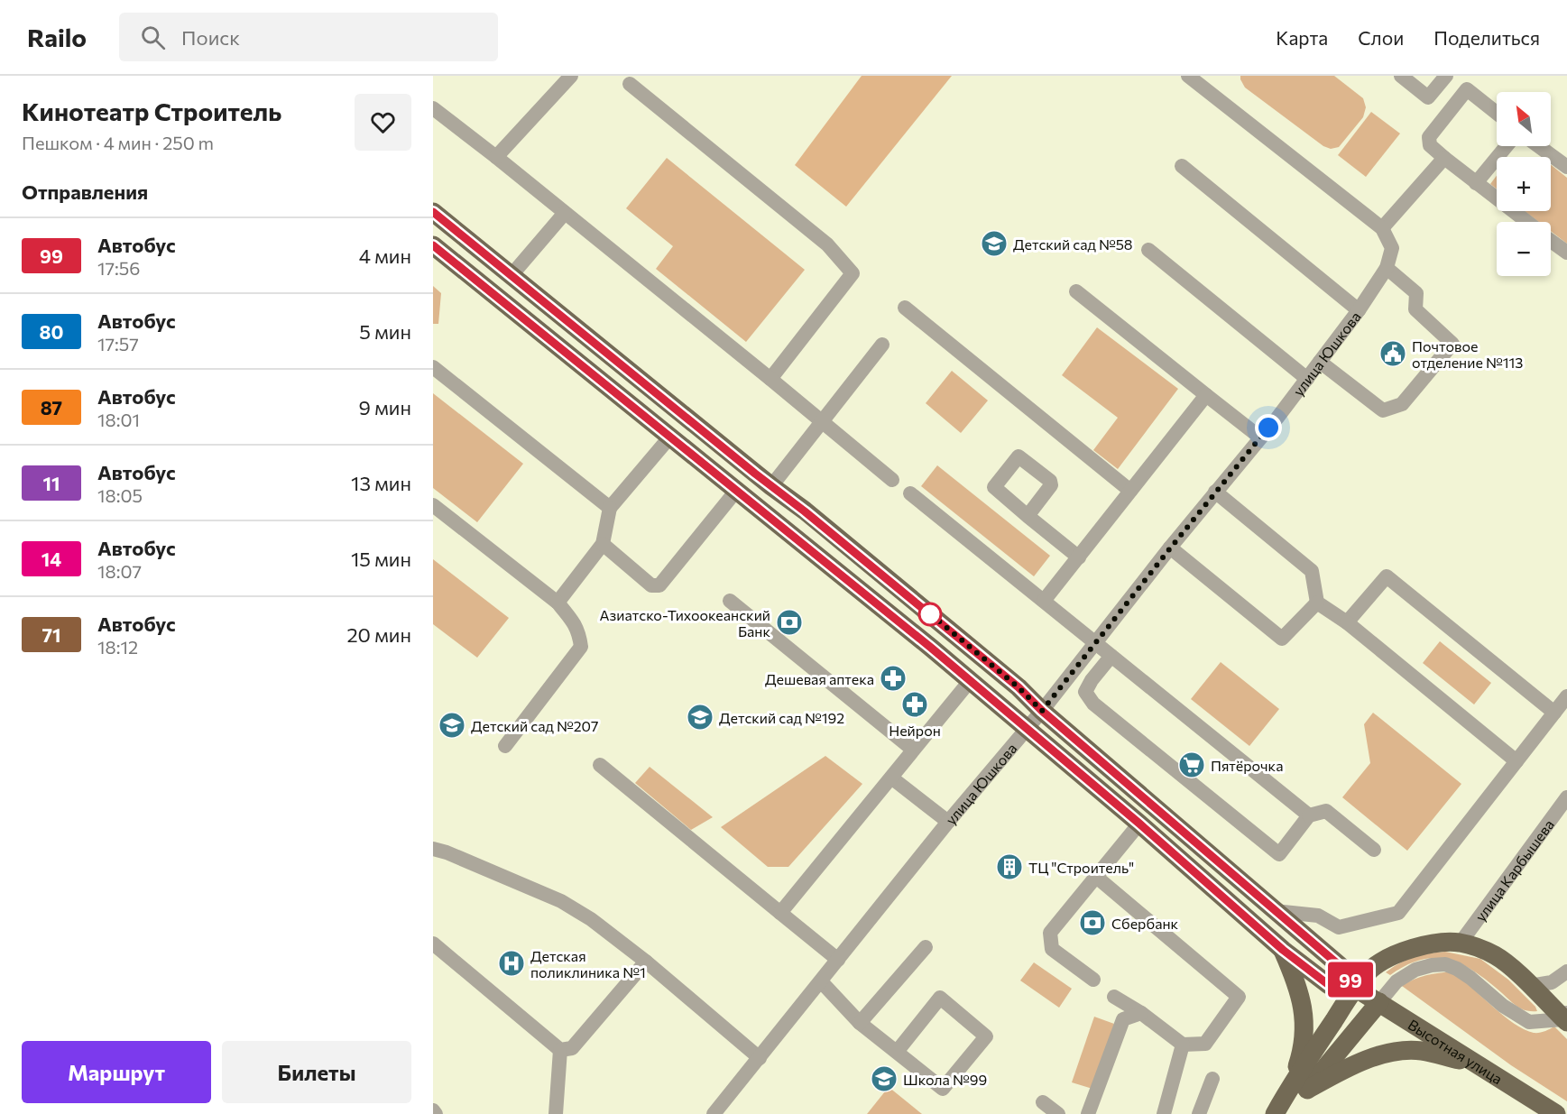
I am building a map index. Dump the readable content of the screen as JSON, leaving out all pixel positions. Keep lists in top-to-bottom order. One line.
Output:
{"streets":{"main road":["Высотная улица"],"street":["улица Юшкова","улица Карбышева"]},"places":{"school or university":["Детский сад №58","Детский сад №192","Детский сад №207","Школа №99"],"public building":["Почтовое отделение №113"],"bank":["Азиатско-Тихоокеанский Банк","Сбербанк"],"pharmacy":["Дешевая аптека","Нейрон"],"supermarket":["Пятёрочка"],"building":["ТЦ \"Строитель\""],"hospital":["Детская поликлиника №1"]},"lines":["bus line 99"],"north":"top left","page":{"header":"Railo","search":"Поиск","nav":["Карта","Слои","Поделиться"],"heading":[["Кинотеатр Строитель","Пешком · 4 мин · 250 m"],"Отправления"],"on_map":"99","map_buttons":["+","−"],"list":[{"mark":"99","name":"Автобус","note":"17:56","value":"4 мин"},{"mark":"80","name":"Автобус","note":"17:57","value":"5 мин"},{"mark":"87","name":"Автобус","note":"18:01","value":"9 мин"},{"mark":"11","name":"Автобус","note":"18:05","value":"13 мин"},{"mark":"14","name":"Автобус","note":"18:07","value":"15 мин"},{"mark":"71","name":"Автобус","note":"18:12","value":"20 мин"}],"buttons":["Маршрут","Билеты"]}}
